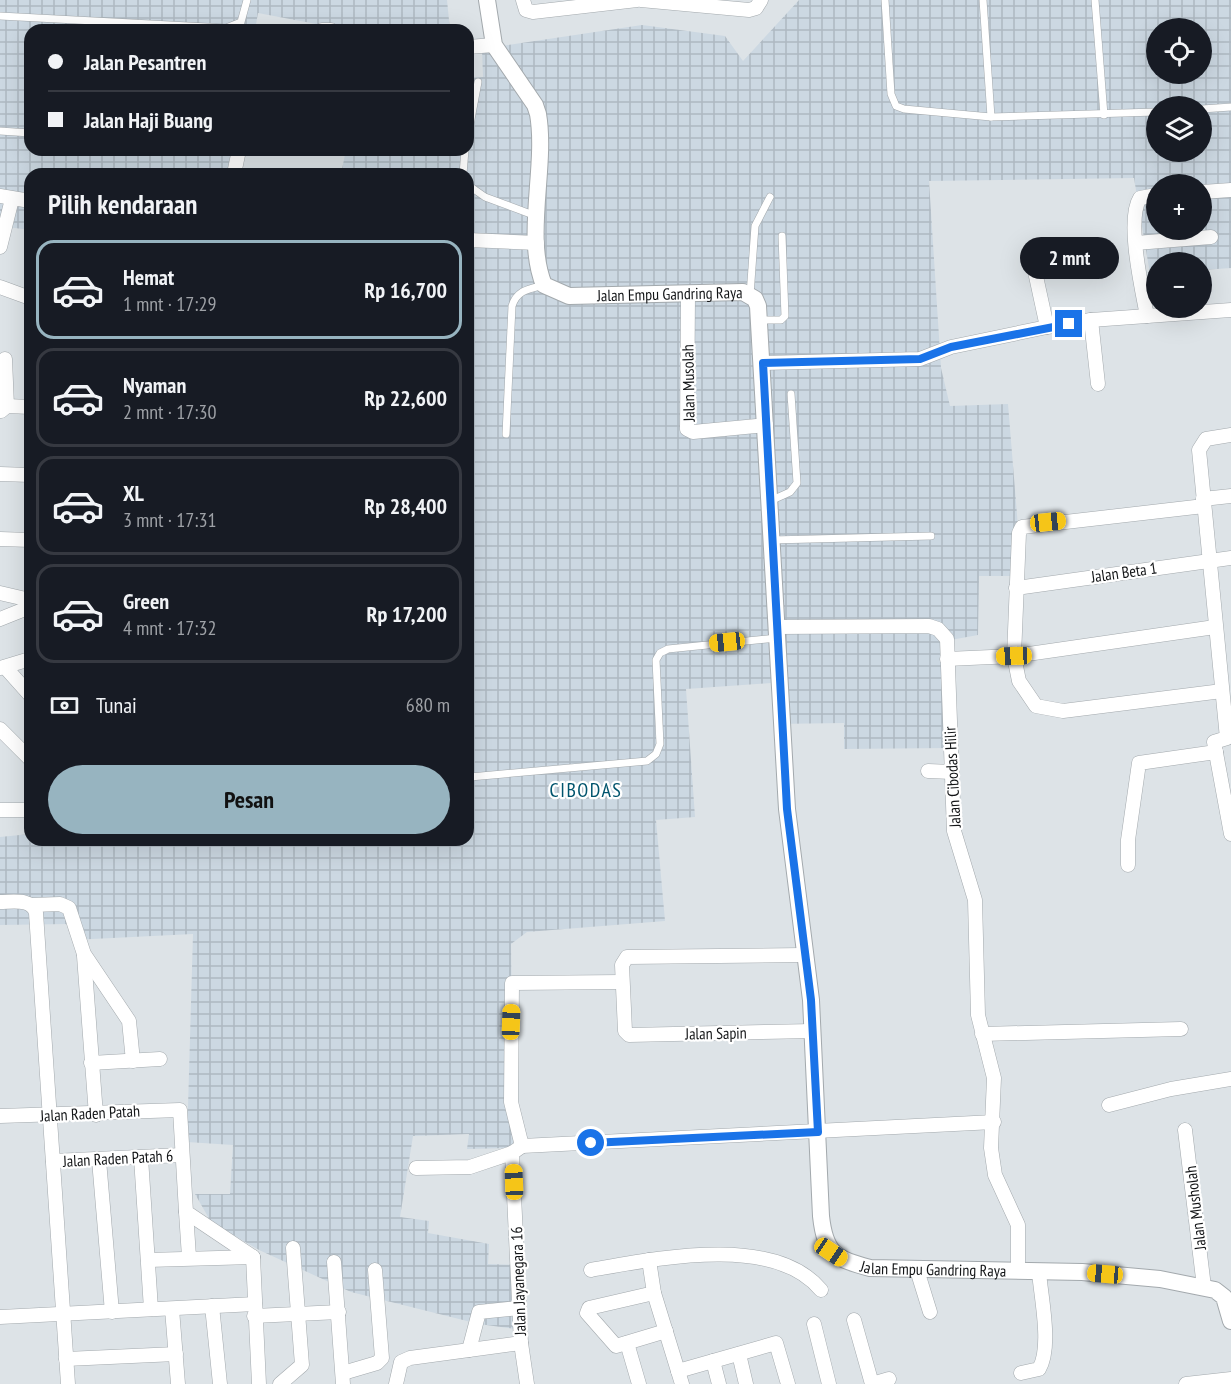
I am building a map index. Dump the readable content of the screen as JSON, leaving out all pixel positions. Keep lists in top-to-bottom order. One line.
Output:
{"streets":{"street":["Jalan Empu Gandring Raya","Jalan Musolah","Jalan Beta 1","Jalan Cibodas Hilir","Jalan Sapin","Jalan Raden Patah","Jalan Raden Patah 6","Jalan Musholah","Jalan Jayanegara 16"]},"crossings":[["Jalan Empu Gandring Raya","Jalan Musolah"],["Jalan Empu Gandring Raya","Jalan Cibodas Hilir"],["Jalan Empu Gandring Raya","Jalan Sapin"],["Jalan Empu Gandring Raya","Jalan Musholah"],["Jalan Sapin","Jalan Jayanegara 16"],["Jalan Raden Patah","Jalan Raden Patah 6"]],"districts":["CIBODAS"],"page":{"map_buttons":["+","−"],"banner":["Jalan Pesantren","Jalan Haji Buang"],"heading":"Pilih kendaraan","bubble":"2 mnt","list":[{"name":"Hemat","note":"1 mnt · 17:29","value":"Rp 16,700"},{"name":"Nyaman","note":"2 mnt · 17:30","value":"Rp 22,600"},{"name":"XL","note":"3 mnt · 17:31","value":"Rp 28,400"},{"name":"Green","note":"4 mnt · 17:32","value":"Rp 17,200"}],"pay":["Tunai","680 m"],"buttons":"Pesan"}}
